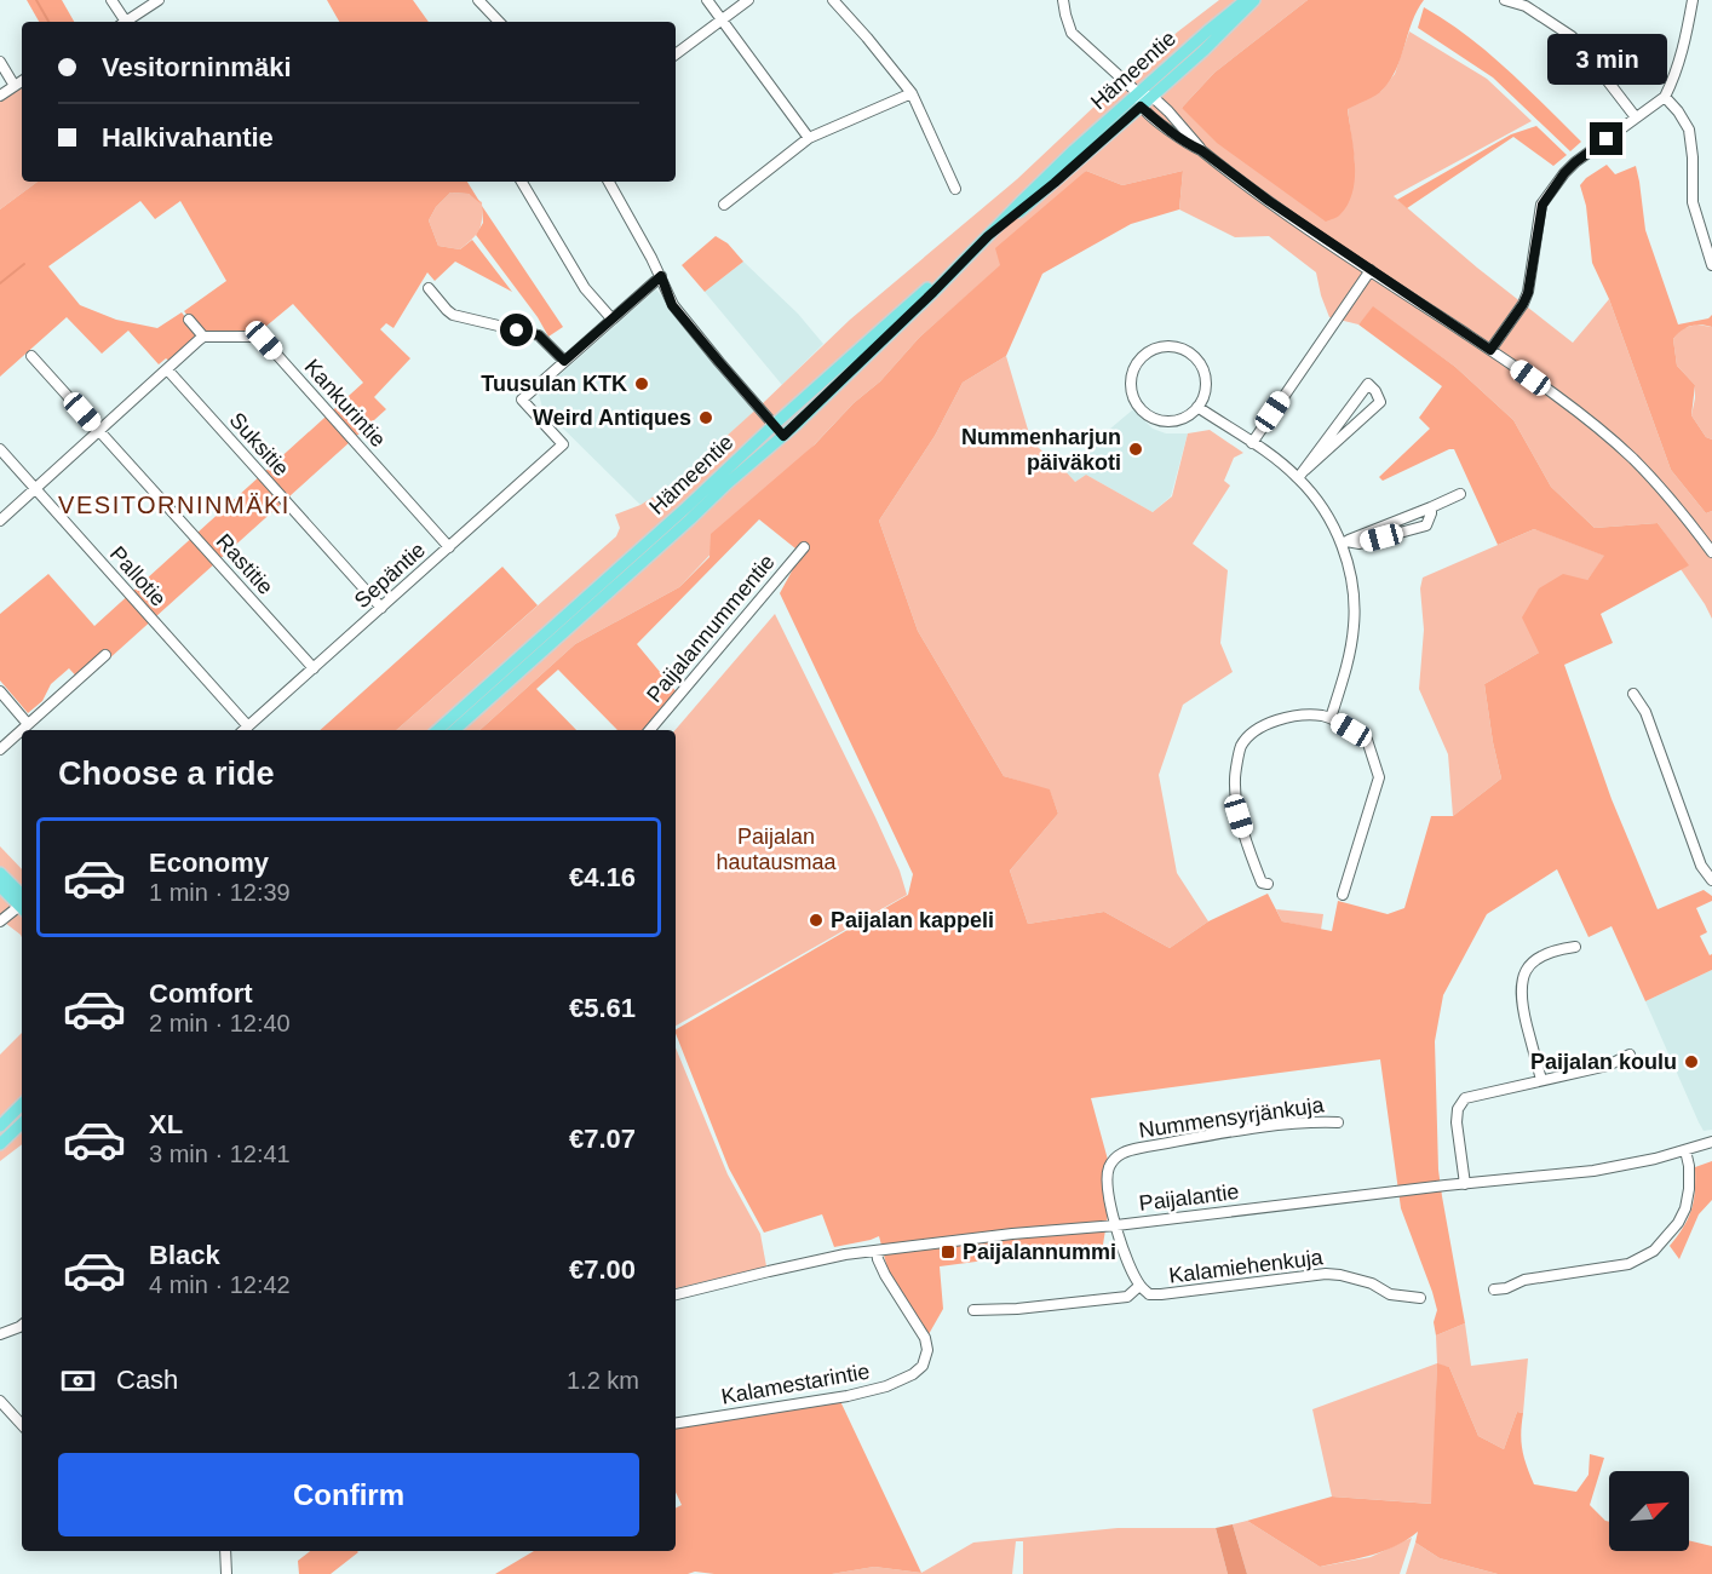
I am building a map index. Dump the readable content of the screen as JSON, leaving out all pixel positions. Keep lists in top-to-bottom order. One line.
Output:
{"streets":{"main road":["Hämeentie"],"street":["Kankurintie","Suksitie","Rastitie","Sepäntie","Pallotie","Paijalannummentie","Nummensyrjänkuja","Paijalantie","Kalamiehenkuja","Kalamestarintie"]},"crossings":[["Kankurintie","Sepäntie"],["Suksitie","Sepäntie"],["Rastitie","Sepäntie"],["Sepäntie","Pallotie"],["Nummensyrjänkuja","Paijalantie"],["Nummensyrjänkuja","Kalamiehenkuja"],["Paijalantie","Kalamiehenkuja"],["Paijalantie","Kalamestarintie"]],"districts":["VESITORNINMÄKI"],"parks":["Paijalan hautausmaa"],"places":{"other":["Tuusulan KTK","Weird Antiques","Nummenharjun päiväkoti","Paijalan kappeli","Paijalan koulu"],"transit":["Paijalannummi"]},"north":"top right","page":{"banner":["Vesitorninmäki","Halkivahantie"],"bubble":"3 min","heading":"Choose a ride","list":[{"name":"Economy","note":"1 min · 12:39","value":"€4.16"},{"name":"Comfort","note":"2 min · 12:40","value":"€5.61"},{"name":"XL","note":"3 min · 12:41","value":"€7.07"},{"name":"Black","note":"4 min · 12:42","value":"€7.00"}],"pay":["Cash","1.2 km"],"buttons":"Confirm"}}
